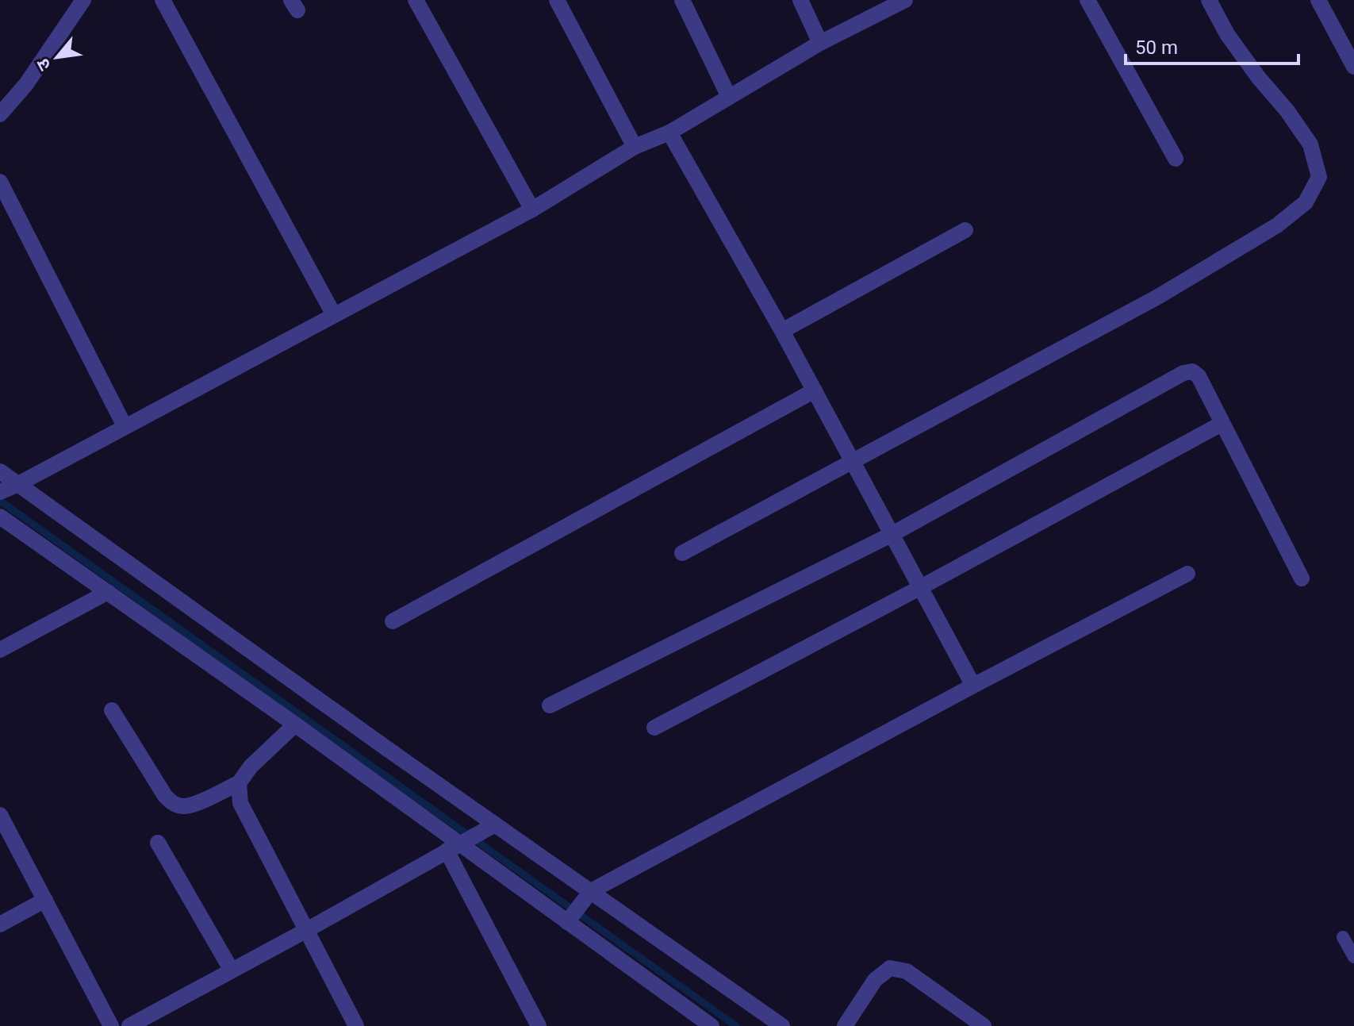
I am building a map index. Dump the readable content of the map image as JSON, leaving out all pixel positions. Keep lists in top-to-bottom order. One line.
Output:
{"scale_bar":"50 m","north":"bottom left"}
